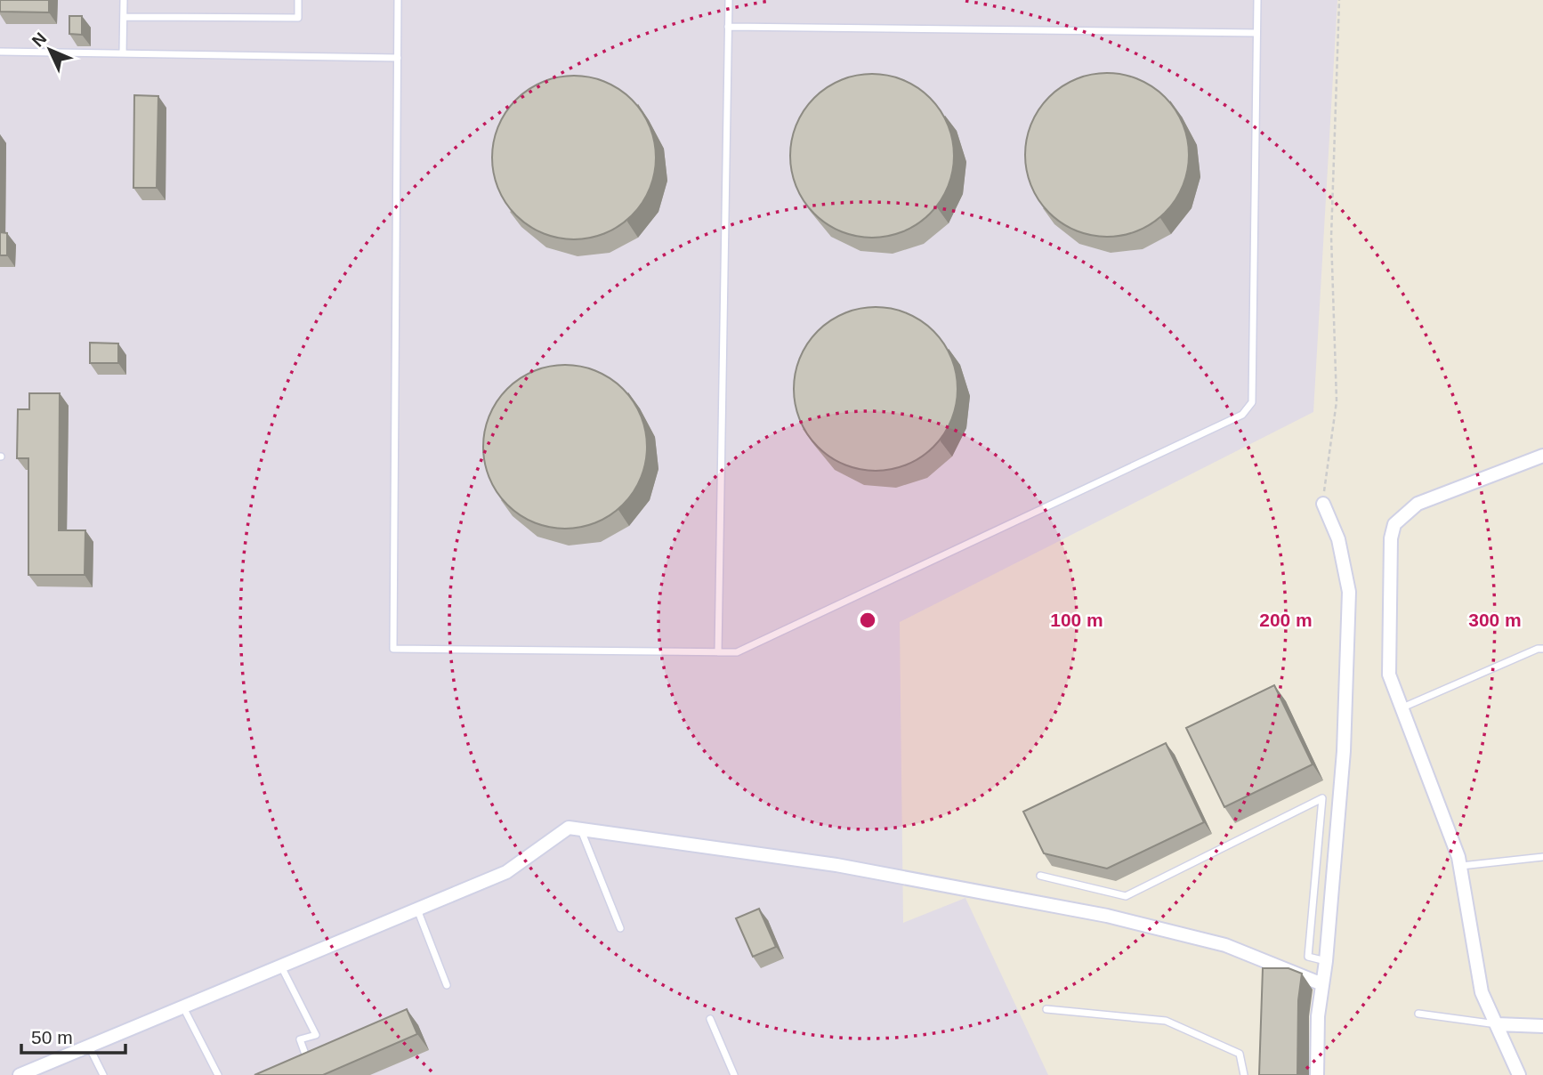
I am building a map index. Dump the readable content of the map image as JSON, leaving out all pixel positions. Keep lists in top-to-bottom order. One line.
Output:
{"scale_bar":"50 m","north":"top left","rings":["100 m","200 m","300 m"]}
